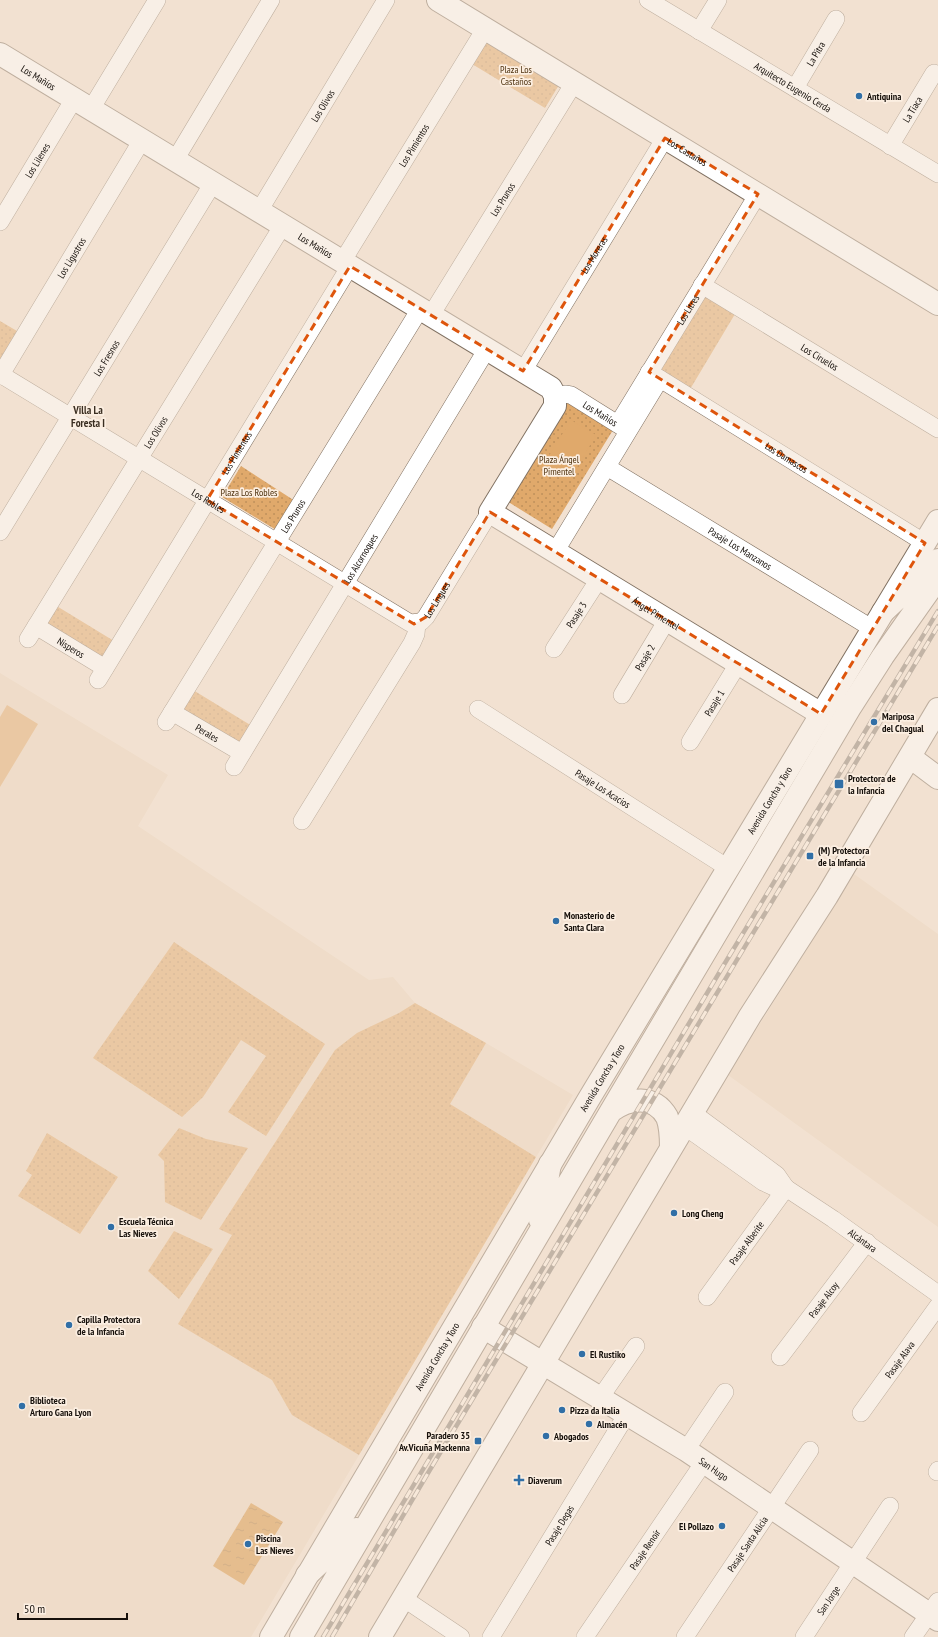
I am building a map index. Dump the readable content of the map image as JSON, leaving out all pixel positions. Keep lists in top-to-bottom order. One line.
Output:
{"streets":{"street":["La Pitra","Los Mañíos","Arquitecto Eugenio Cerda","Los Olivos","La Tiaca","Los Pimientos","Los Castaños","Los Lilenes","Los Prunos","Los Moreras","Los Ligustros","Los Litres","Los Ciruelos","Los Fresnos","Los Damascos","Los Robles","Pasaje Los Manzanos","Los Alcornoques","Los Lingues","Ángel Pimentel","Pasaje 3","Nísperos","Pasaje 2","Pasaje 1","Perales","Pasaje Los Acacios","Avenida Concha y Toro","Alcántara","Pasaje Alberite","Pasaje Alcoy","Pasaje Alava","San Hugo","Pasaje Degas","Pasaje Santa Alicia","Pasaje Renoir","San Jorge"]},"crossings":[["La Pitra","Arquitecto Eugenio Cerda"],["Los Mañíos","Los Olivos"],["Los Mañíos","Los Pimientos"],["Los Mañíos","Los Lilenes"],["Los Mañíos","Los Prunos"],["Los Mañíos","Los Moreras"],["Los Mañíos","Los Ligustros"],["Los Mañíos","Los Litres"],["Los Mañíos","Los Fresnos"],["Los Mañíos","Los Alcornoques"],["Los Mañíos","Los Lingues"],["Arquitecto Eugenio Cerda","La Tiaca"],["Los Olivos","Los Robles"],["Los Olivos","Nísperos"],["Los Pimientos","Los Castaños"],["Los Pimientos","Los Robles"],["Los Pimientos","Nísperos"],["Los Castaños","Los Prunos"],["Los Castaños","Los Moreras"],["Los Castaños","Los Litres"],["Los Prunos","Los Robles"],["Los Prunos","Perales"],["Los Ligustros","Los Robles"],["Los Litres","Los Ciruelos"],["Los Litres","Los Damascos"],["Los Litres","Pasaje Los Manzanos"],["Los Litres","Ángel Pimentel"],["Los Fresnos","Los Robles"],["Los Damascos","Avenida Concha y Toro"],["Los Robles","Los Alcornoques"],["Los Robles","Los Lingues"],["Pasaje Los Manzanos","Avenida Concha y Toro"],["Los Alcornoques","Perales"],["Los Lingues","Ángel Pimentel"],["Ángel Pimentel","Pasaje 3"],["Ángel Pimentel","Pasaje 2"],["Ángel Pimentel","Pasaje 1"],["Ángel Pimentel","Avenida Concha y Toro"],["Pasaje Los Acacios","Avenida Concha y Toro"],["Alcántara","Pasaje Alberite"],["Alcántara","Pasaje Alcoy"],["San Hugo","Pasaje Degas"],["San Hugo","Pasaje Santa Alicia"],["San Hugo","Pasaje Renoir"],["San Hugo","San Jorge"]],"districts":["Villa La Foresta I"],"parks":["Plaza Los Castaños","Plaza Ángel Pimentel","Plaza Los Robles"],"places":{"other":["Antiquina","Mariposa del Chagual","Monasterio de Santa Clara","Long Cheng","Escuela Técnica Las Nieves","Capilla Protectora de la Infancia","El Rustiko","Biblioteca Arturo Gana Lyon","Pizza da Italia","Almacén","Abogados","El Pollazo","Piscina Las Nieves"],"transit":["Protectora de la Infancia","(M) Protectora de la Infancia","Paradero 35 Av.Vicuña Mackenna"],"health":["Diaverum"]},"scale_bar":"50 m"}
